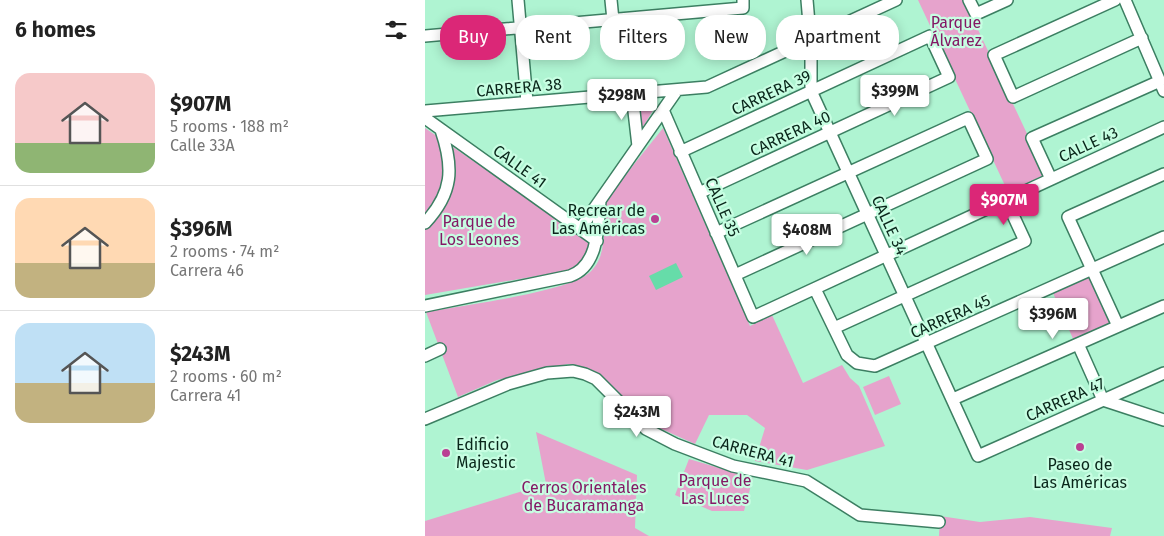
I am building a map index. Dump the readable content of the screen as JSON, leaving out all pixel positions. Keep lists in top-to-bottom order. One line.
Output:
{"streets":{"street":["CARRERA 38","CARRERA 39","CARRERA 40","CALLE 43","CALLE 41","CALLE 35","CALLE 34","CARRERA 45","CARRERA 47","CARRERA 41"]},"crossings":[["CARRERA 39","CARRERA 40"],["CARRERA 39","CALLE 35"],["CARRERA 39","CALLE 34"],["CARRERA 40","CALLE 35"],["CARRERA 40","CALLE 34"],["CALLE 43","CALLE 35"],["CALLE 43","CALLE 34"],["CALLE 34","CARRERA 45"],["CALLE 34","CARRERA 47"]],"parks":["Parque Álvarez","Parque de Los Leones","Parque de Las Luces","Cerros Orientales de Bucaramanga"],"places":["Recrear de Las Américas","Paseo de Las Américas","Edificio Majestic"],"page":{"heading":"6 homes","chip":["Buy","Rent","Filters","New","Apartment"],"list":[{"name":"$907M","note":"5 rooms · 188 m² · Calle 33A"},{"name":"$396M","note":"2 rooms · 74 m² · Carrera 46"},{"name":"$243M","note":"2 rooms · 60 m² · Carrera 41"}],"price":["$399M","$298M","$907M","$408M","$396M","$243M"]}}
